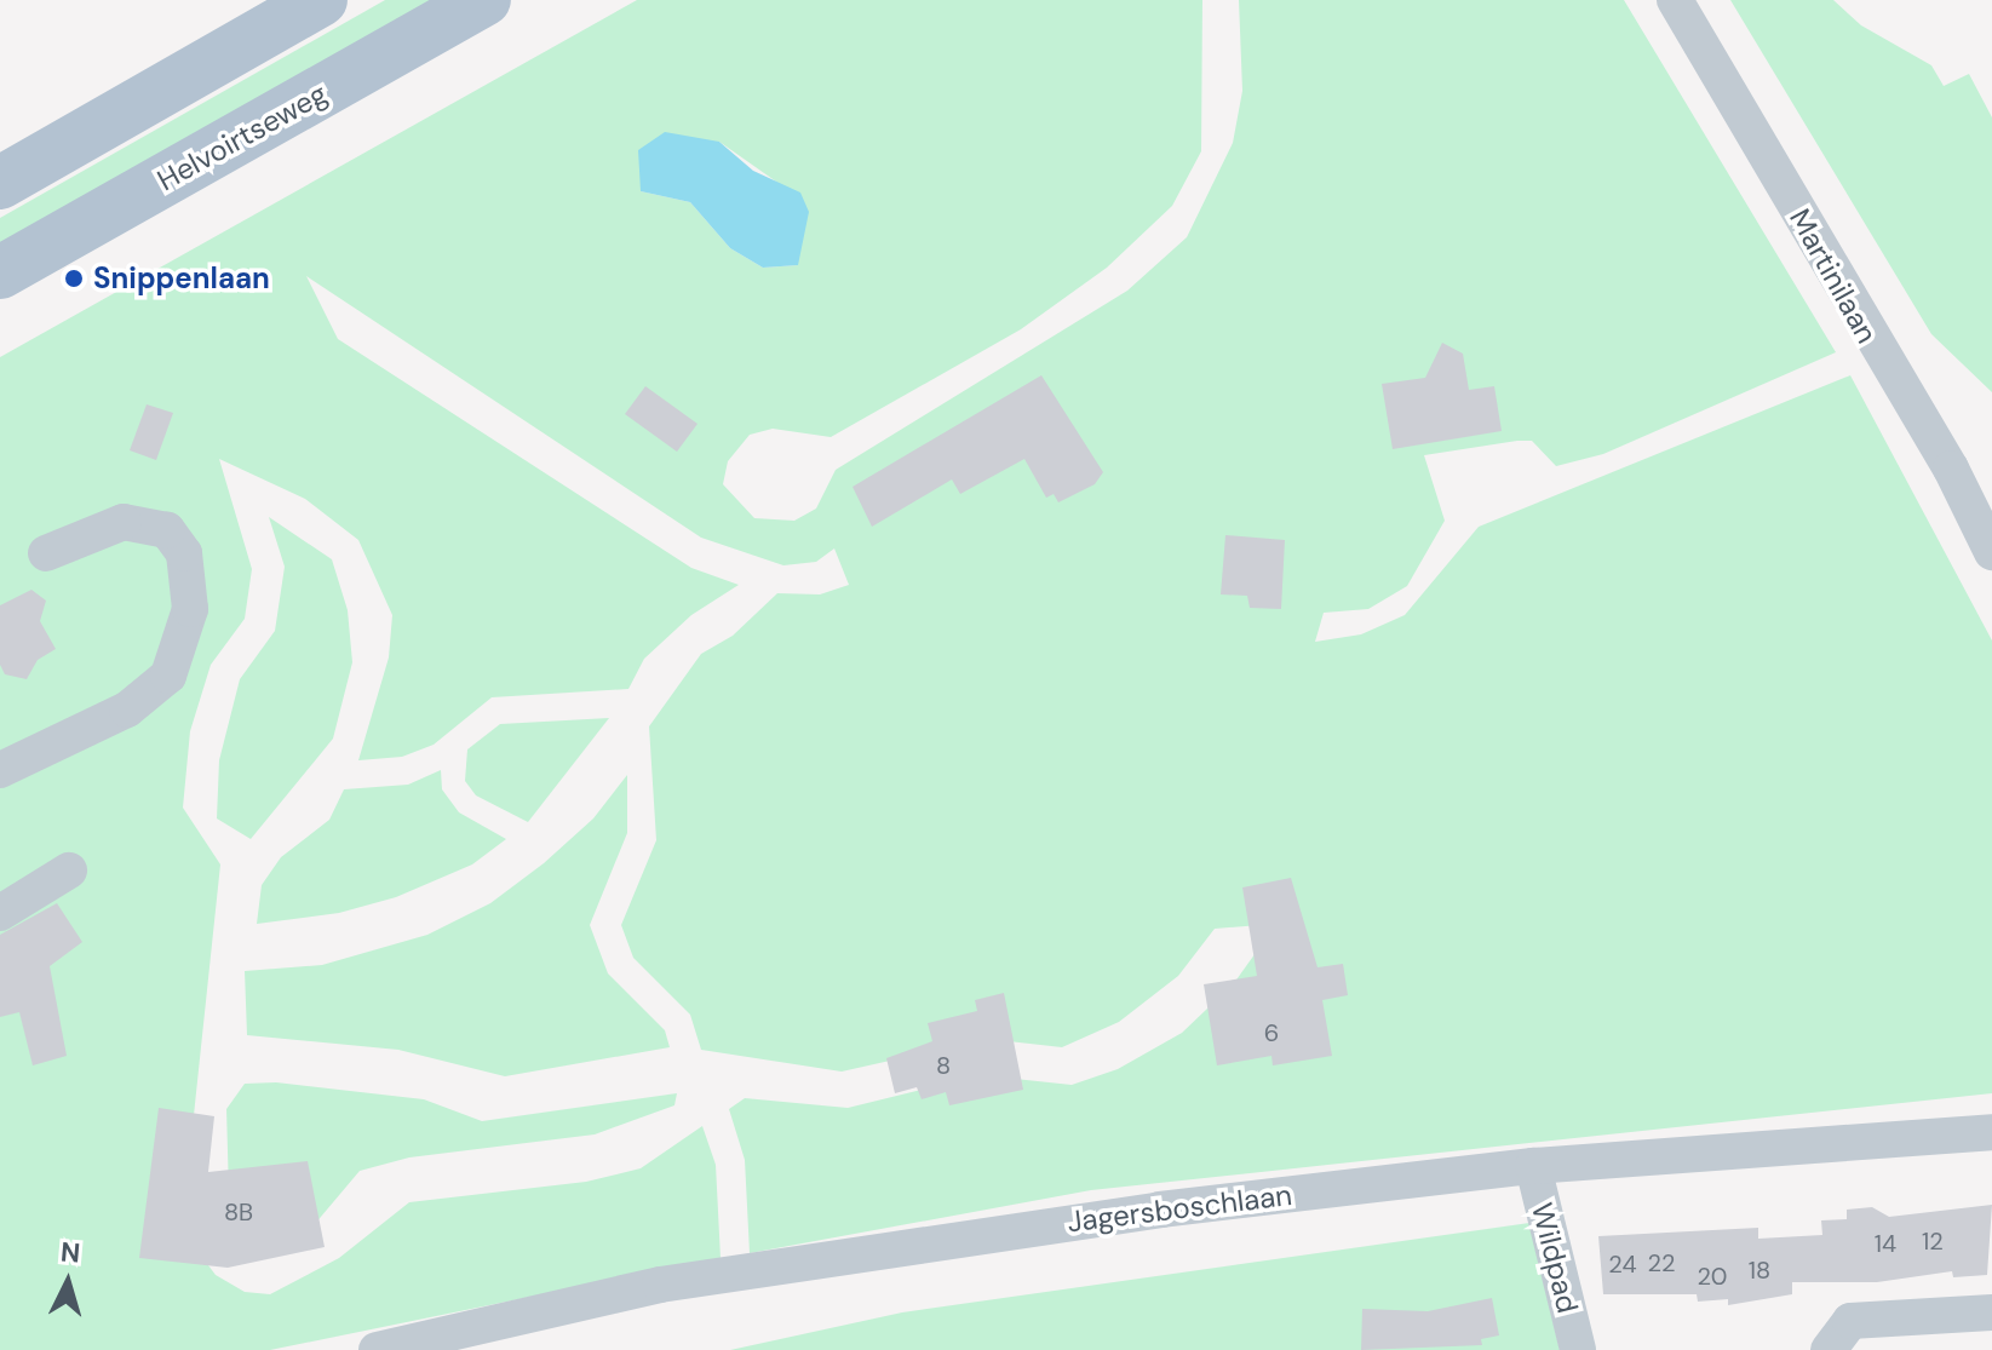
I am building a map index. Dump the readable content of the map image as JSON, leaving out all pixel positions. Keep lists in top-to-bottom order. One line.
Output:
{"streets":{"main road":["Helvoirtseweg"],"street":["Martinilaan","Jagersboschlaan","Wildpad"]},"crossings":[["Jagersboschlaan","Wildpad"]],"places":["Snippenlaan"],"house_numbers":["6","8","8B","12","14","22","24","18","20"],"north":"top"}
